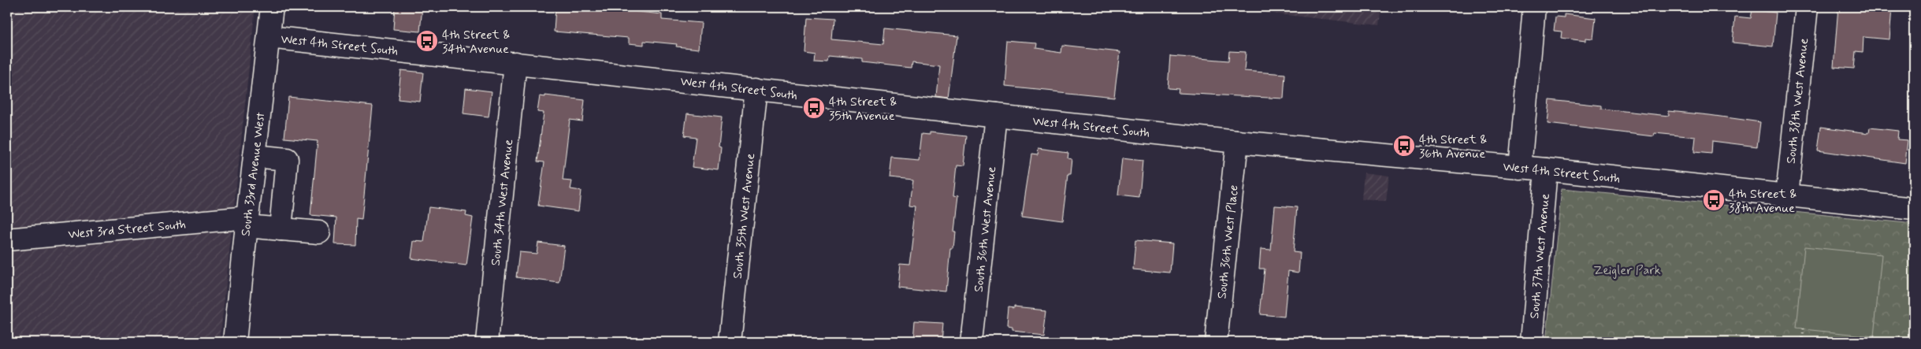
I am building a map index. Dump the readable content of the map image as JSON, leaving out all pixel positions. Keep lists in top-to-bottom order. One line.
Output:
{"streets":{"street":["West 4th Street South","South 38th West Avenue","South 33rd Avenue West","South 34th West Avenue","South 35th West Avenue","West 3rd Street South","South 36th West Avenue","South 36th West Place","South 37th West Avenue"]},"crossings":[["West 4th Street South","South 38th West Avenue"],["West 4th Street South","South 33rd Avenue West"],["West 4th Street South","South 34th West Avenue"],["West 4th Street South","South 35th West Avenue"],["West 4th Street South","South 36th West Avenue"],["West 4th Street South","South 36th West Place"],["West 4th Street South","South 37th West Avenue"],["South 33rd Avenue West","West 3rd Street South"]],"parks":["Zeigler Park"],"places":{"bus stop":["4th Street & 34th Avenue","4th Street & 35th Avenue","4th Street & 36th Avenue","4th Street & 38th Avenue"]}}
